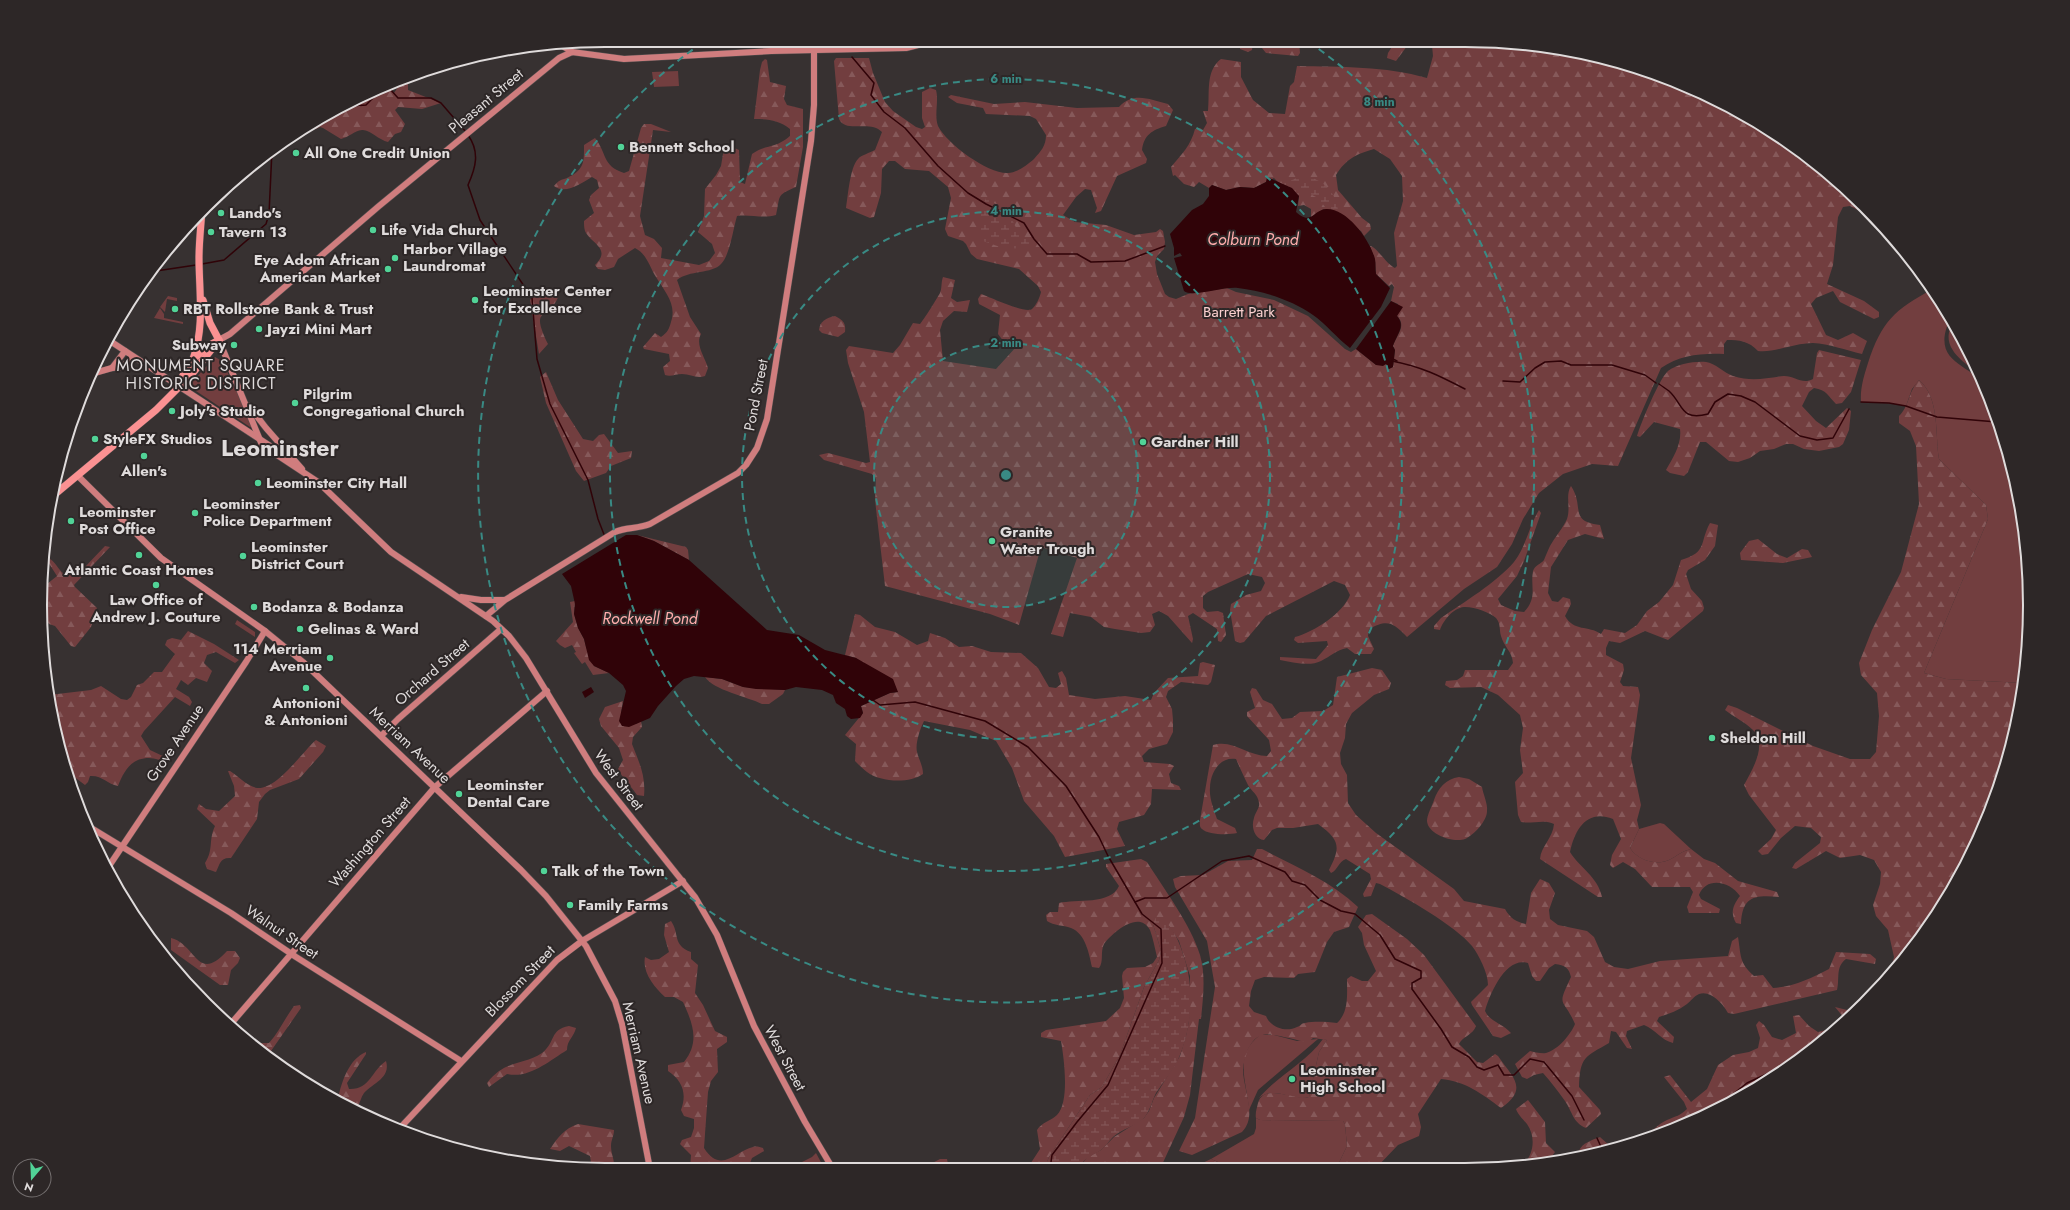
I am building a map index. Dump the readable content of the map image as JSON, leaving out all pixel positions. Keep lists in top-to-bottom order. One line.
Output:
{"streets":{"street":["Pleasant Street","Pond Street","Orchard Street","Grove Avenue","Merriam Avenue","West Street","Washington Street","Walnut Street","Blossom Street"]},"crossings":[["Pond Street","West Street"],["Orchard Street","Merriam Avenue"],["Orchard Street","West Street"],["Grove Avenue","Merriam Avenue"],["Grove Avenue","Walnut Street"],["Merriam Avenue","Washington Street"],["Merriam Avenue","Blossom Street"],["West Street","Washington Street"],["West Street","Blossom Street"],["Washington Street","Walnut Street"],["Walnut Street","Blossom Street"]],"districts":["MONUMENT SQUARE HISTORIC DISTRICT","Leominster"],"water":["Colburn Pond","Rockwell Pond"],"parks":["Barrett Park"],"places":["Bennett School","All One Credit Union","Lando's","Life Vida Church","Tavern 13","Harbor Village Laundromat","Eye Adom African American Market","Leominster Center for Excellence","RBT Rollstone Bank & Trust","Jayzi Mini Mart","Subway","Pilgrim Congregational Church","Joly's Studio","StyleFX Studios","Gardner Hill","Allen's","Leominster City Hall","Leominster Police Department","Leominster Post Office","Granite Water Trough","Atlantic Coast Homes","Leominster District Court","Law Office of Andrew J. Couture","Bodanza & Bodanza","Gelinas & Ward","114 Merriam Avenue","Antonioni & Antonioni","Sheldon Hill","Leominster Dental Care","Talk of the Town","Family Farms","Leominster High School"],"north":"bottom","rings":["6 min","8 min","4 min","2 min"]}
